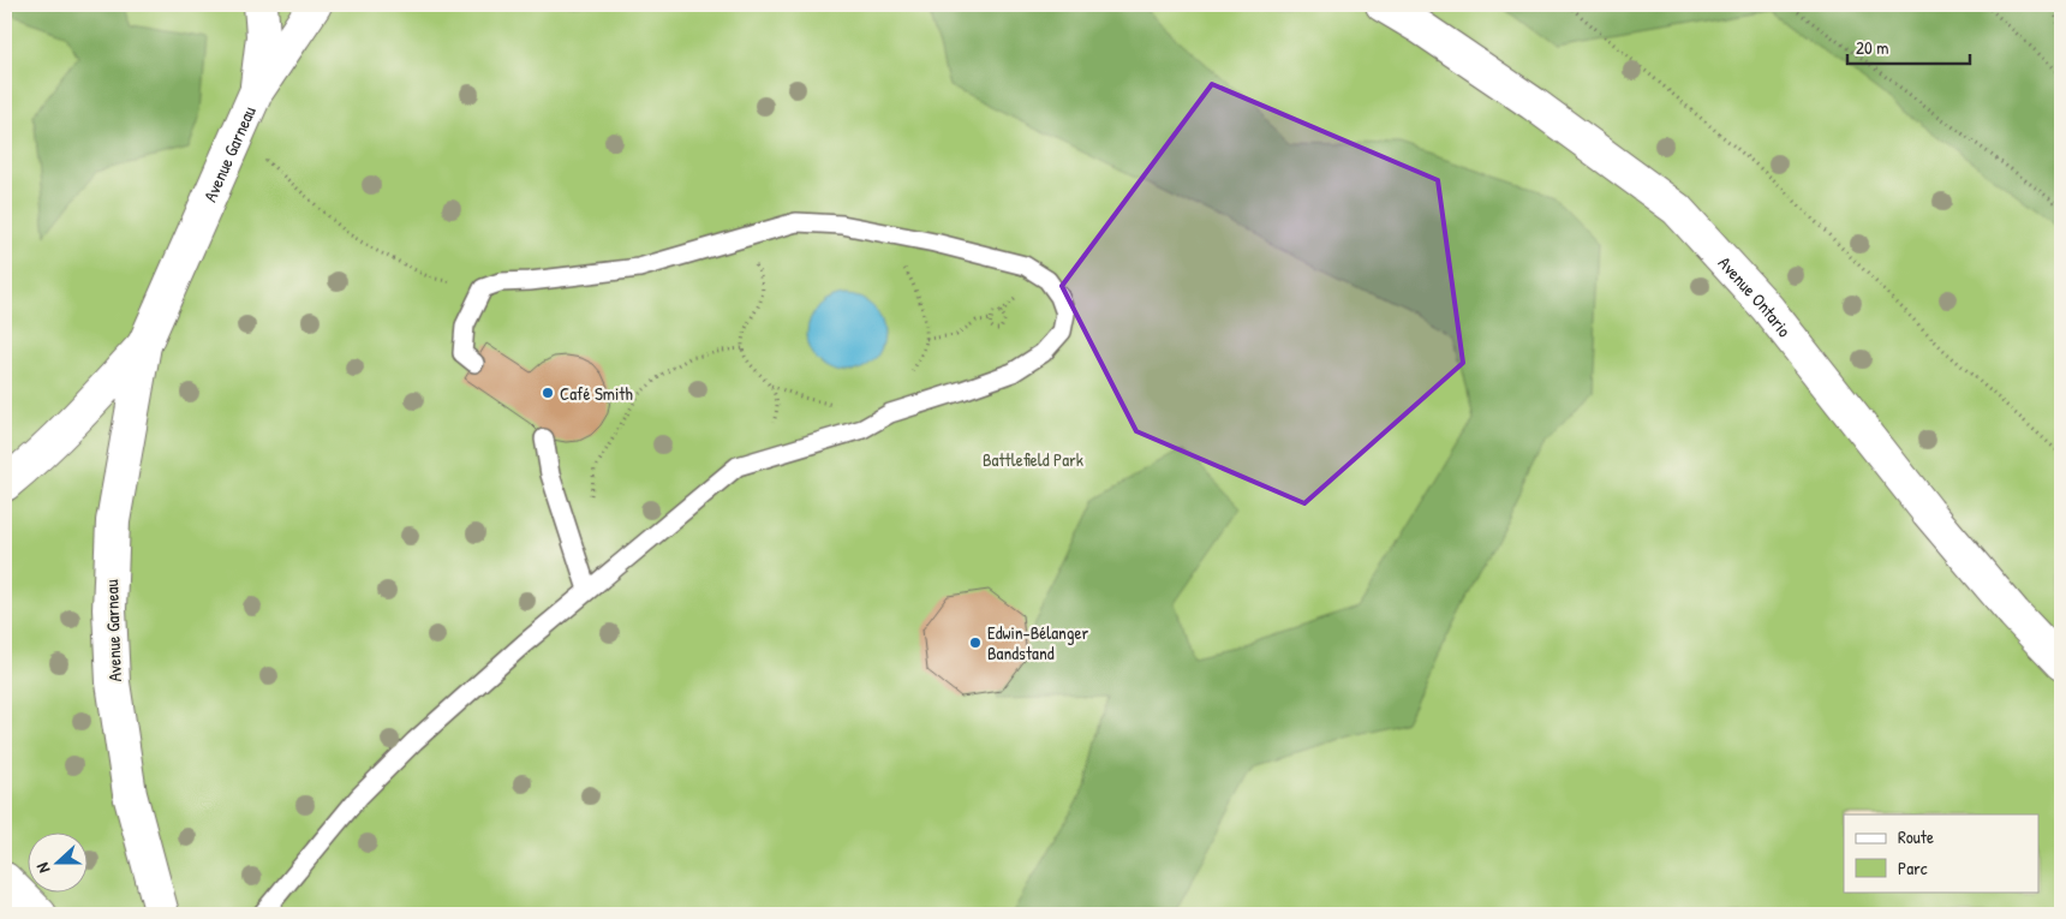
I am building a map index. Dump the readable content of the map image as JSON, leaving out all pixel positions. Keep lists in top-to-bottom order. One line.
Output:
{"streets":{"street":["Avenue Garneau","Avenue Ontario"]},"parks":["Battlefield Park"],"places":["Café Smith","Edwin-Bélanger Bandstand"],"legend":["Route","Parc"],"scale_bar":"20 m","north":"left"}
